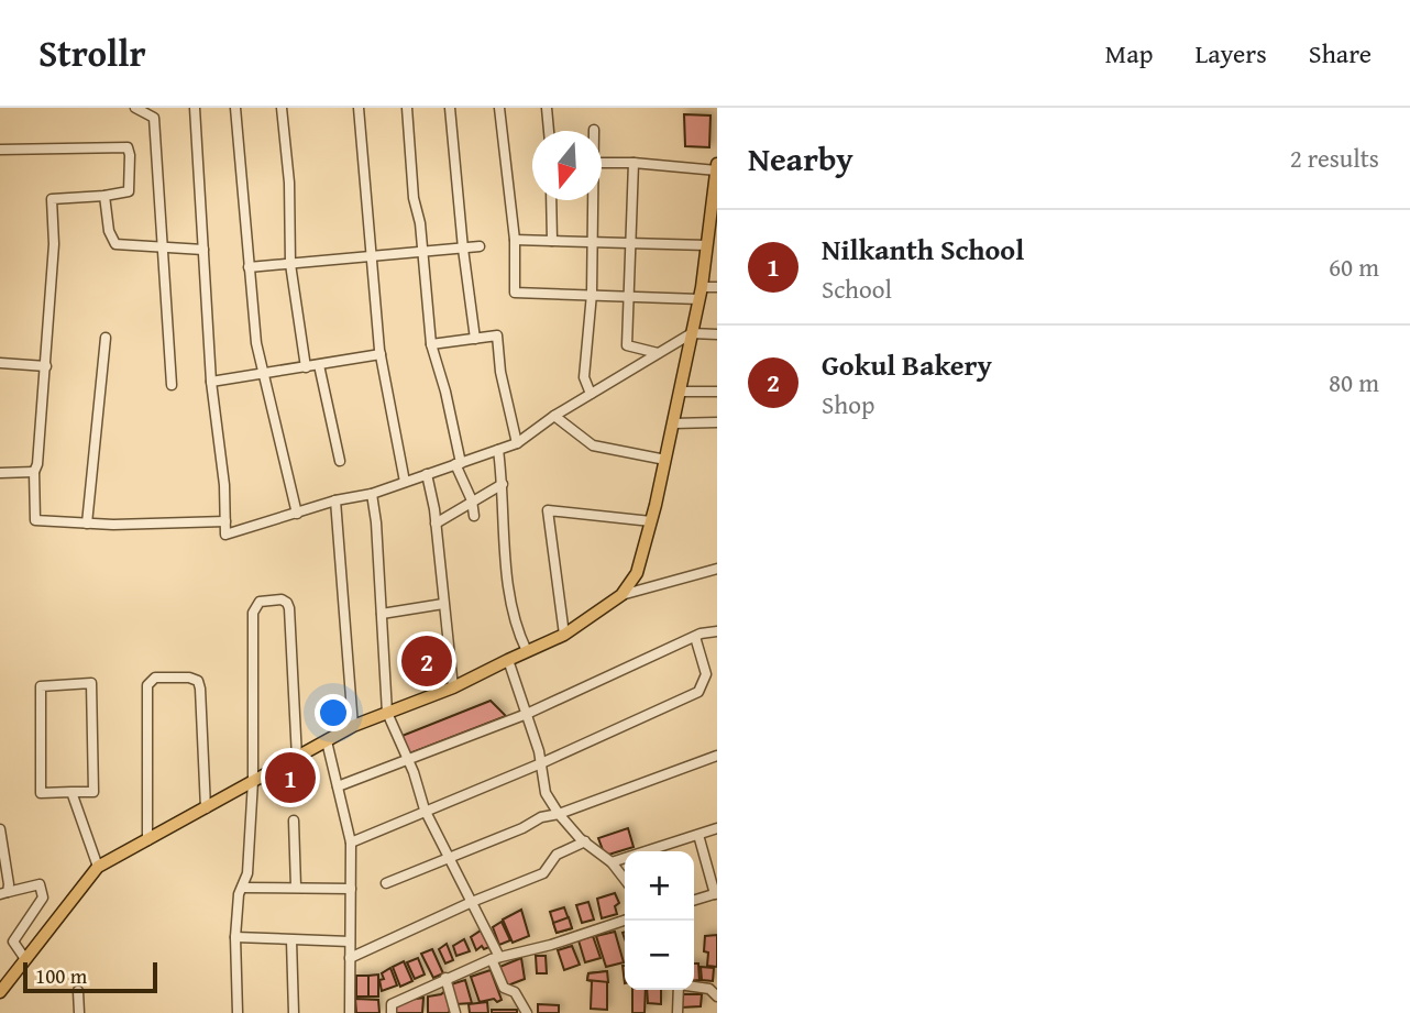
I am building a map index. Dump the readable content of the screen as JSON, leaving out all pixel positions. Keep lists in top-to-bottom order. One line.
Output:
{"scale_bar":"100 m","north":"bottom","page":{"header":"Strollr","nav":["Map","Layers","Share"],"heading":["Nearby","2 results"],"list":[{"mark":"1","name":"Nilkanth School","note":"School","value":"60 m"},{"mark":"2","name":"Gokul Bakery","note":"Shop","value":"80 m"}],"pins":["2","1"],"map_buttons":["+","−"],"scale":"100 m"}}
